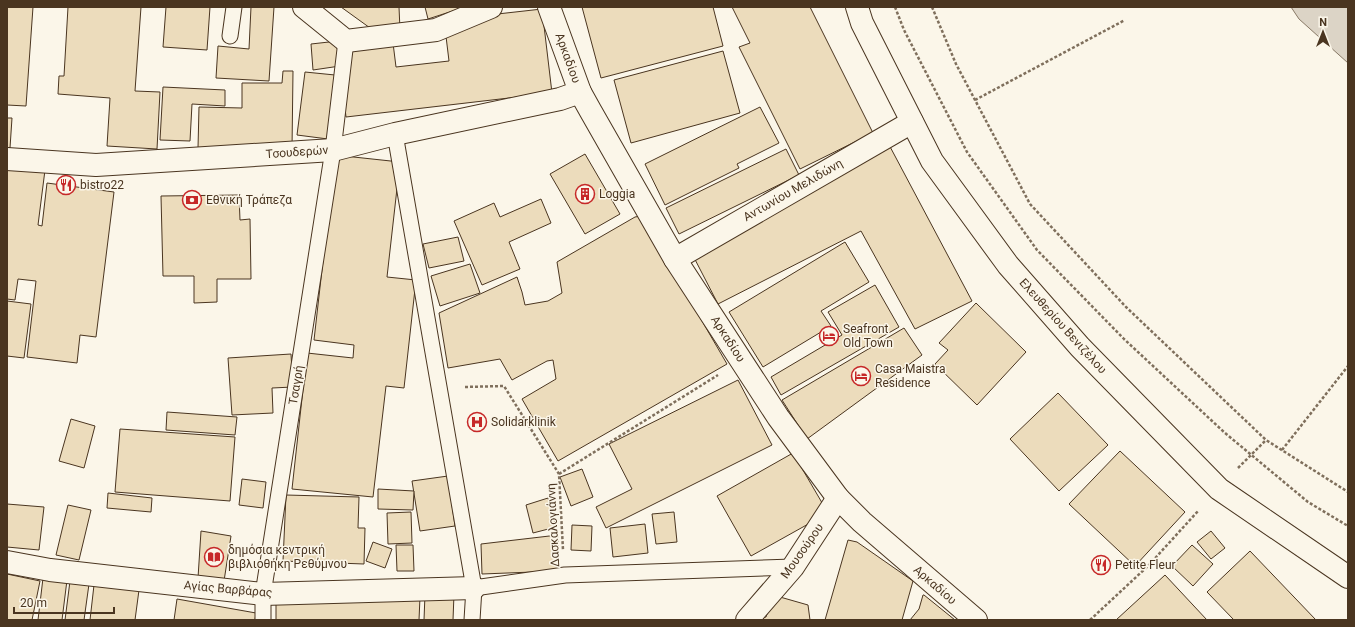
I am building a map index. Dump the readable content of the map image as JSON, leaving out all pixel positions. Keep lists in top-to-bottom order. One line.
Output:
{"streets":{"street":["Αρκαδίου","Τσουδερών","Αντωνίου Μελιδώνη","Ελευθερίου Βενιζέλου","Μουσούρου","Αγίας Βαρβάρας"],"lane":["Τσαγρή"],"path":["Δασκαλογιάννη"]},"crossings":[["Αρκαδίου","Τσουδερών"],["Αρκαδίου","Αντωνίου Μελιδώνη"],["Αρκαδίου","Μουσούρου"],["Τσουδερών","Τσαγρή"],["Αντωνίου Μελιδώνη","Ελευθερίου Βενιζέλου"],["Τσαγρή","Αγίας Βαρβάρας"]],"places":{"restaurant":["bistro22","Petite Fleur"],"building":["Loggia"],"bank":["Εθνική Τράπεζα"],"hotel":["Seafront Old Town","Casa Maistra Residence"],"hospital":["Solidarklinik"],"library":["δημόσια κεντρική βιβλιοθήκη Ρεθύμνου"]},"scale_bar":"20 m","north":"top"}
